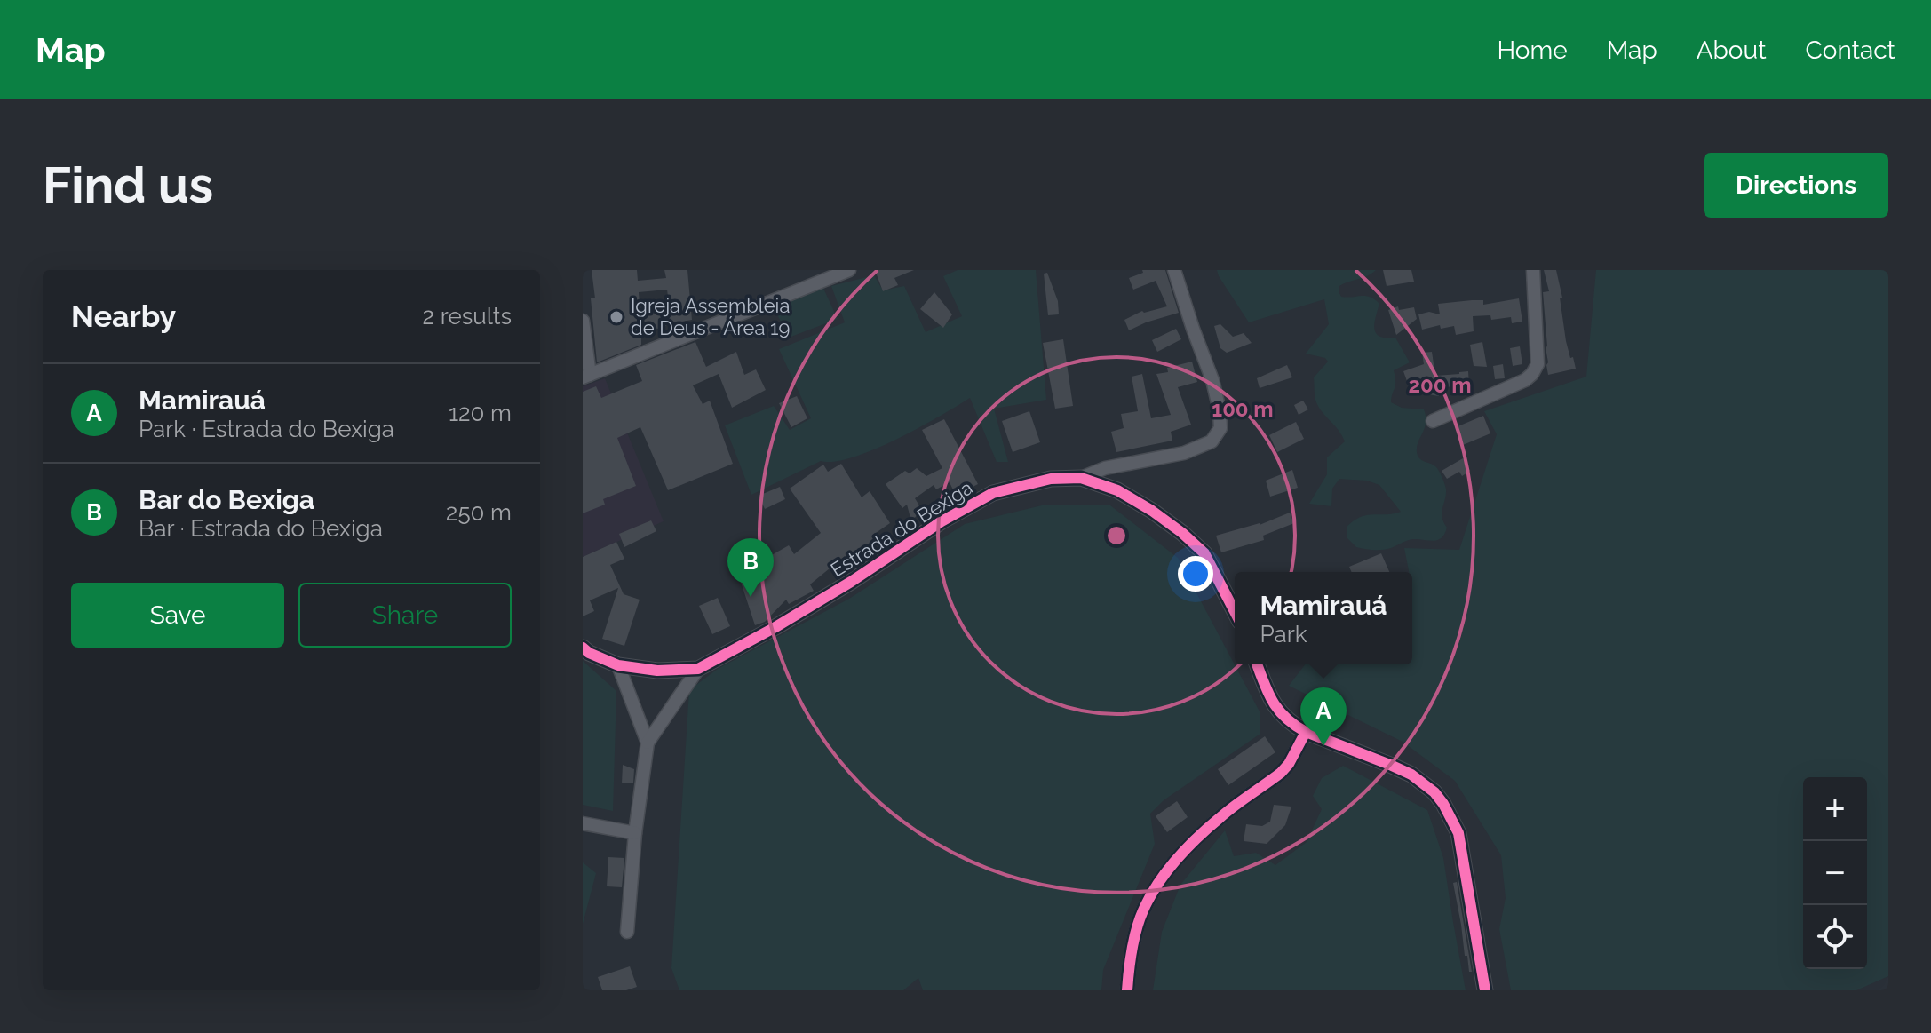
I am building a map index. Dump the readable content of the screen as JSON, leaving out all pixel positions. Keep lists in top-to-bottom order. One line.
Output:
{"streets":{"street":["Estrada do Bexiga"]},"places":["Igreja Assembleia de Deus - Área 19"],"page":{"header":"Map","nav":["Home","Map","About","Contact"],"buttons":["Directions",["Save","Share"]],"title":"Find us","heading":["Nearby","2 results"],"list":[{"mark":"A","name":"Mamirauá","note":"Park · Estrada do Bexiga","value":"120 m"},{"mark":"B","name":"Bar do Bexiga","note":"Bar · Estrada do Bexiga","value":"250 m"}],"pins":["B","A"],"popup":["Mamirauá","Park"],"map_buttons":["+","−"]},"rings":["200 m","100 m"]}
